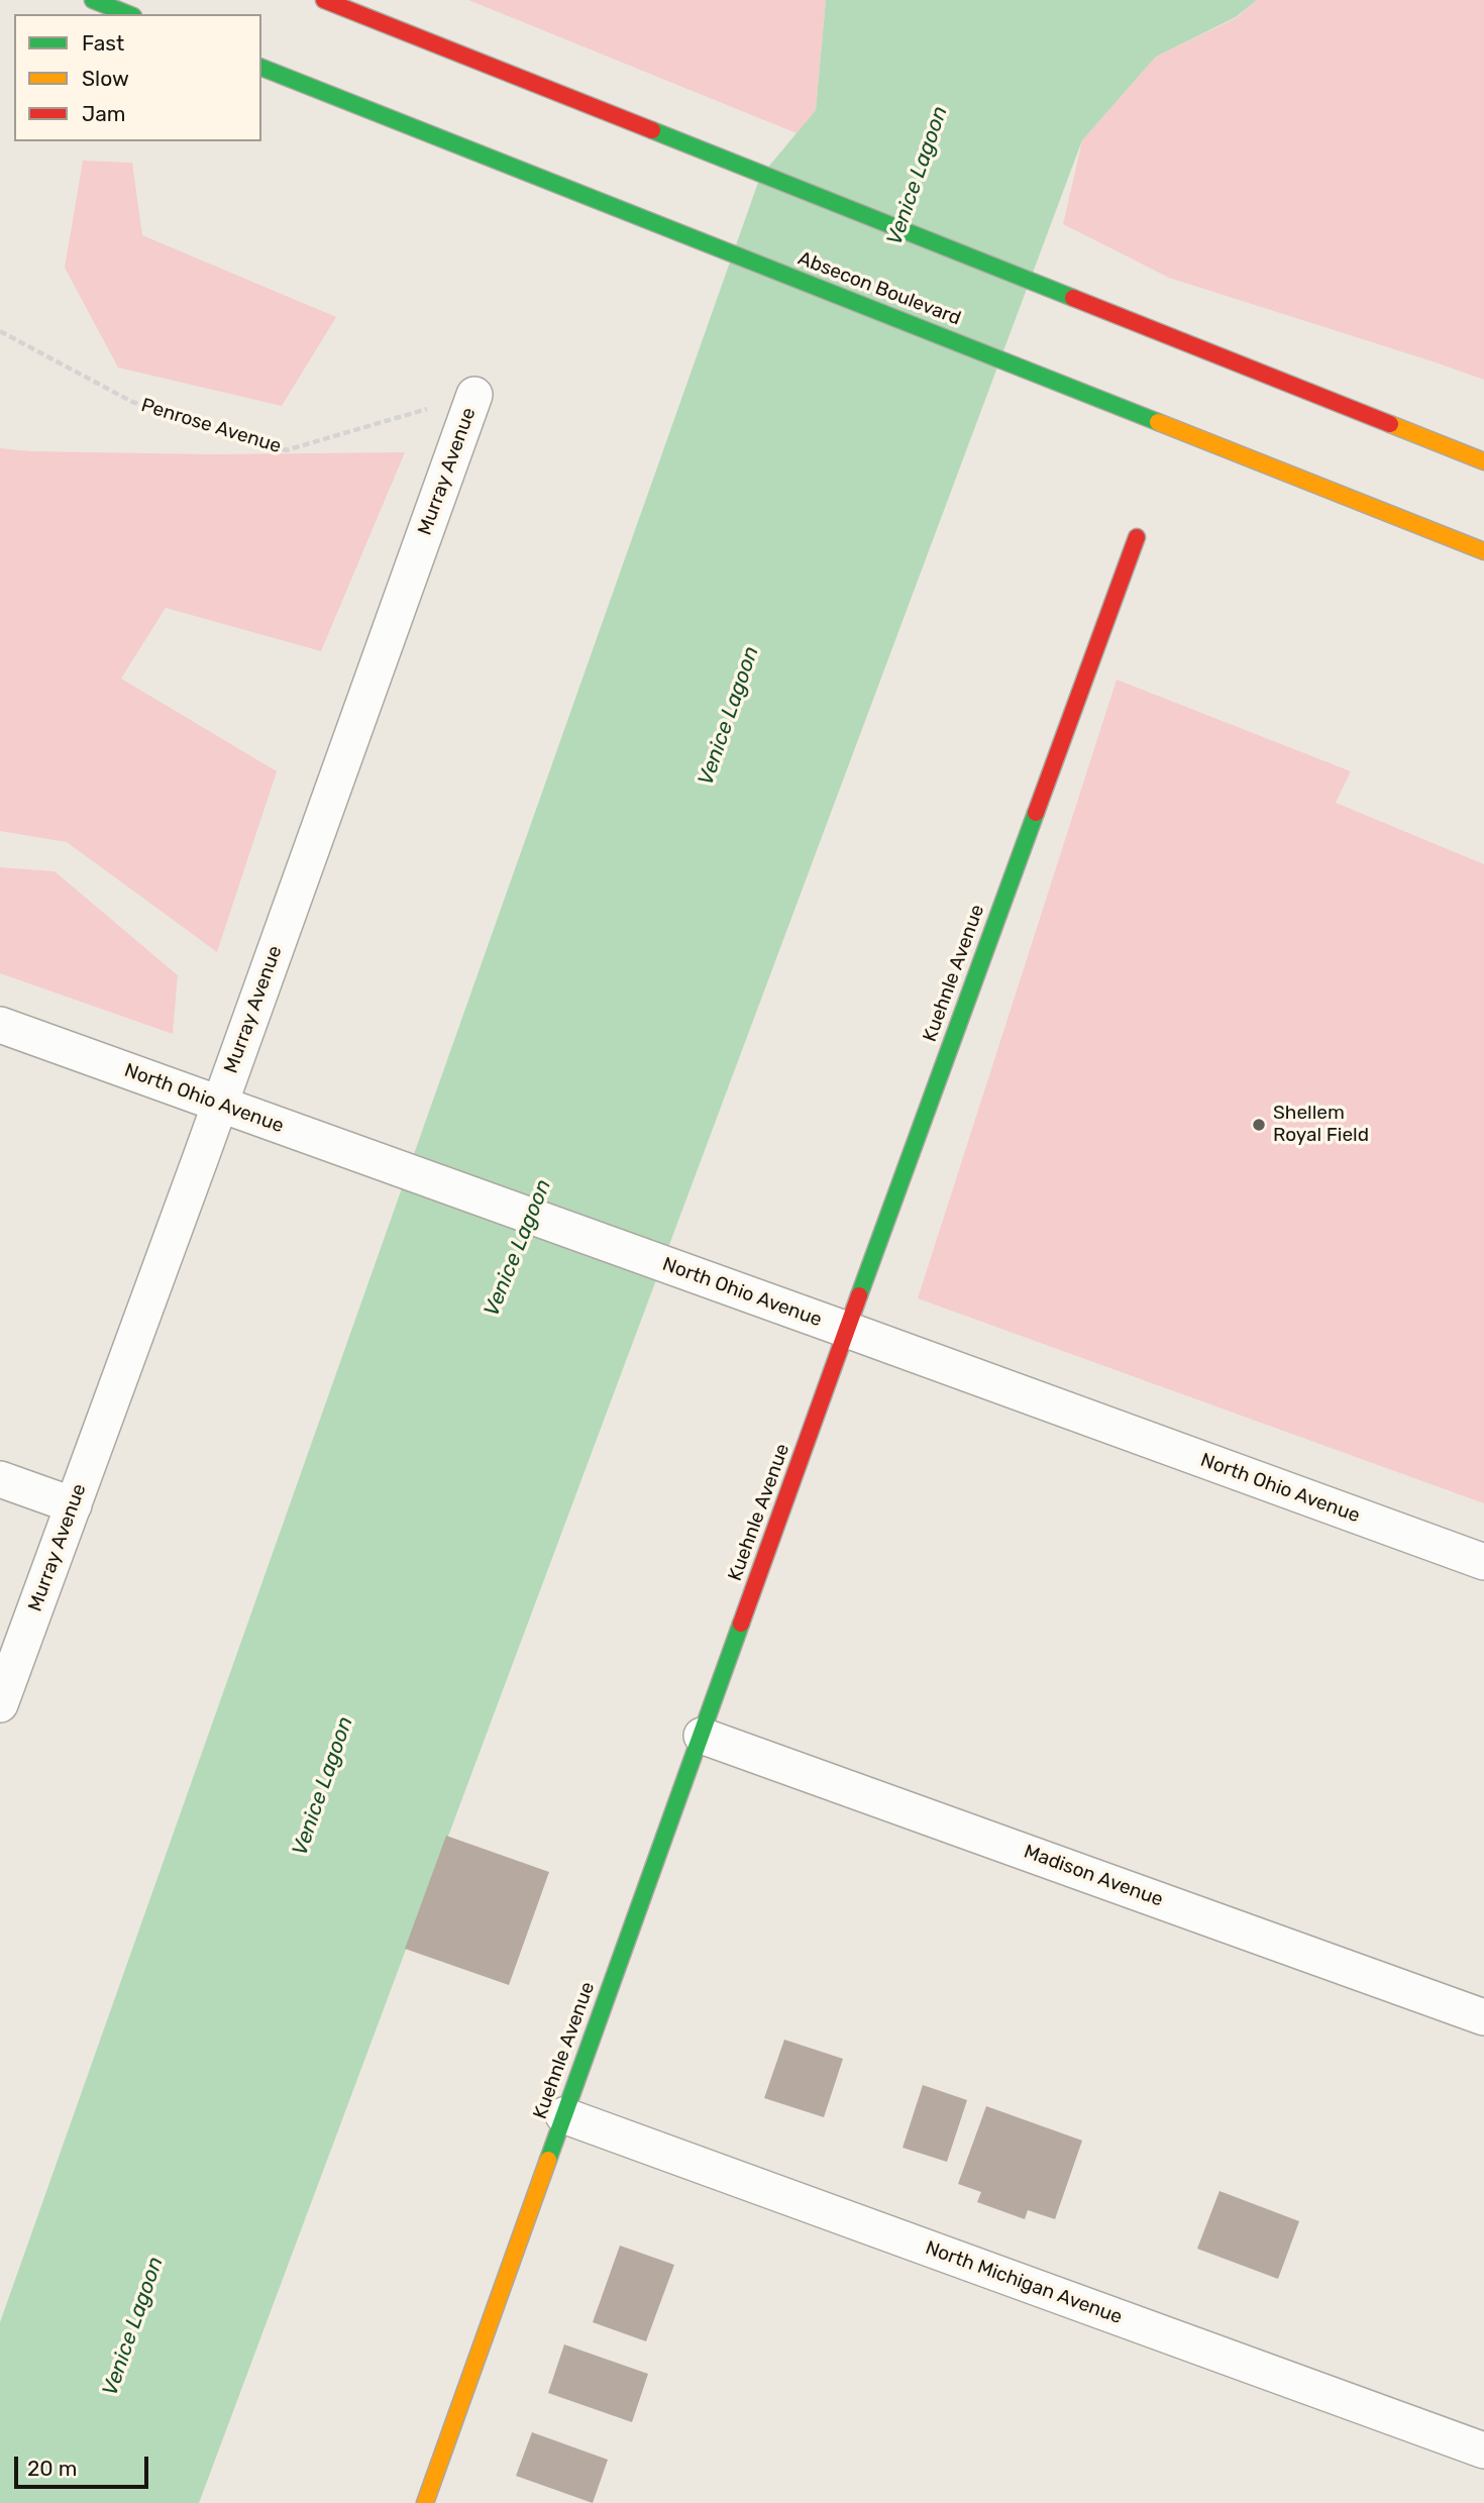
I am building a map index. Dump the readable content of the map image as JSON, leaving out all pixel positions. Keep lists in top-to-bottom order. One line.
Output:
{"streets":{"main road":["Absecon Boulevard","Kuehnle Avenue"],"street":["Murray Avenue","North Ohio Avenue","Madison Avenue","North Michigan Avenue"],"path":["Penrose Avenue"]},"crossings":[["Penrose Avenue","Murray Avenue"],["Murray Avenue","North Ohio Avenue"],["Kuehnle Avenue","North Ohio Avenue"],["Kuehnle Avenue","Madison Avenue"],["Kuehnle Avenue","North Michigan Avenue"]],"water":["Venice Lagoon"],"places":["Shellem Royal Field"],"legend":["Fast","Slow","Jam"],"scale_bar":"20 m"}
